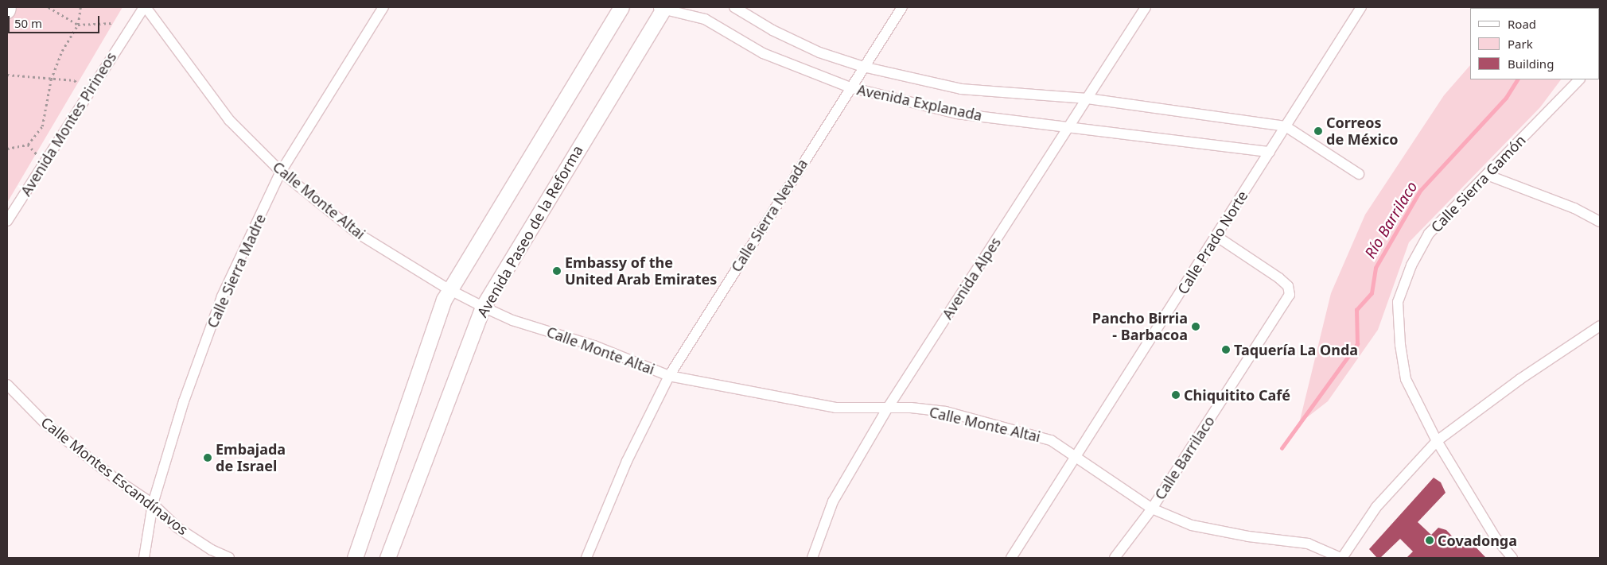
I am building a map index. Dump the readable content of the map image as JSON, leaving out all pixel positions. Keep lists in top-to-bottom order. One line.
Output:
{"streets":{"main road":["Avenida Paseo de la Reforma"],"street":["Avenida Explanada","Avenida Montes Pirineos","Calle Sierra Gamón","Calle Monte Altai","Calle Sierra Nevada","Calle Prado Norte","Calle Sierra Madre","Avenida Alpes","Calle Barrilaco","Calle Montes Escandínavos"]},"crossings":[["Avenida Explanada","Calle Sierra Nevada"],["Avenida Explanada","Avenida Paseo de la Reforma"],["Avenida Explanada","Calle Prado Norte"],["Avenida Explanada","Avenida Alpes"],["Avenida Montes Pirineos","Calle Monte Altai"],["Calle Monte Altai","Calle Sierra Nevada"],["Calle Monte Altai","Avenida Paseo de la Reforma"],["Calle Monte Altai","Calle Prado Norte"],["Calle Monte Altai","Calle Sierra Madre"],["Calle Monte Altai","Avenida Alpes"],["Calle Monte Altai","Calle Barrilaco"],["Calle Prado Norte","Calle Barrilaco"],["Calle Sierra Madre","Calle Montes Escandínavos"]],"water":["Río Barrilaco"],"places":["Correos de México","Embassy of the United Arab Emirates","Pancho Birria - Barbacoa","Taquería La Onda","Chiquitito Café","Embajada de Israel","Covadonga"],"legend":["Road","Park","Building"],"scale_bar":"50 m"}
